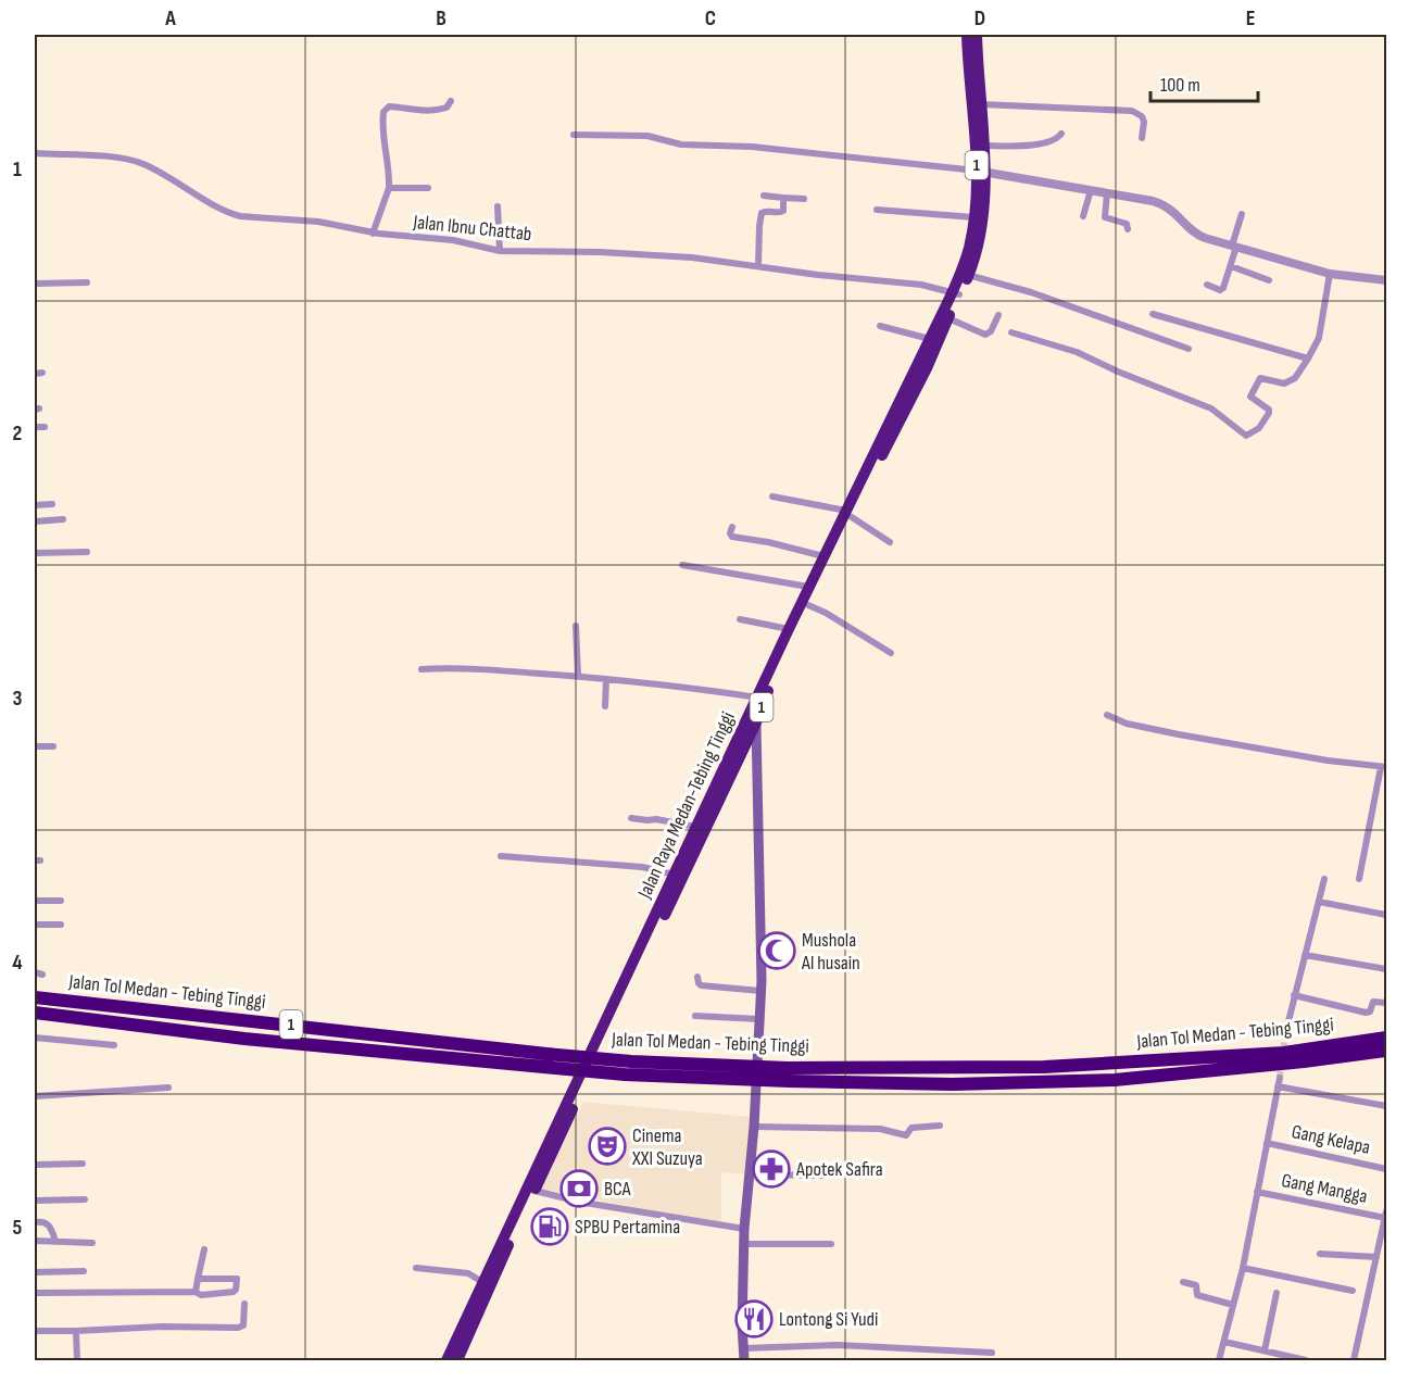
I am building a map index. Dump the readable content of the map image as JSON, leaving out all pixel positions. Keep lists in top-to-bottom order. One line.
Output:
{"streets":{"highway":["1","Jalan Raya Medan-Tebing Tinggi","Jalan Tol Medan - Tebing Tinggi"],"street":["Jalan Ibnu Chattab","Gang Kelapa","Gang Mangga"]},"crossings":[["1","Jalan Tol Medan - Tebing Tinggi"],["Jalan Ibnu Chattab","Jalan Raya Medan-Tebing Tinggi"]],"places":{"mosque":["Mushola Al husain"],"theatre":["Cinema XXI Suzuya"],"pharmacy":["Apotek Safira"],"bank":["BCA"],"fuel station":["SPBU Pertamina"],"restaurant":["Lontong Si Yudi"]},"scale_bar":"100 m","grid":{"columns":["A","B","C","D","E"],"rows":["1","2","3","4","5"]}}
